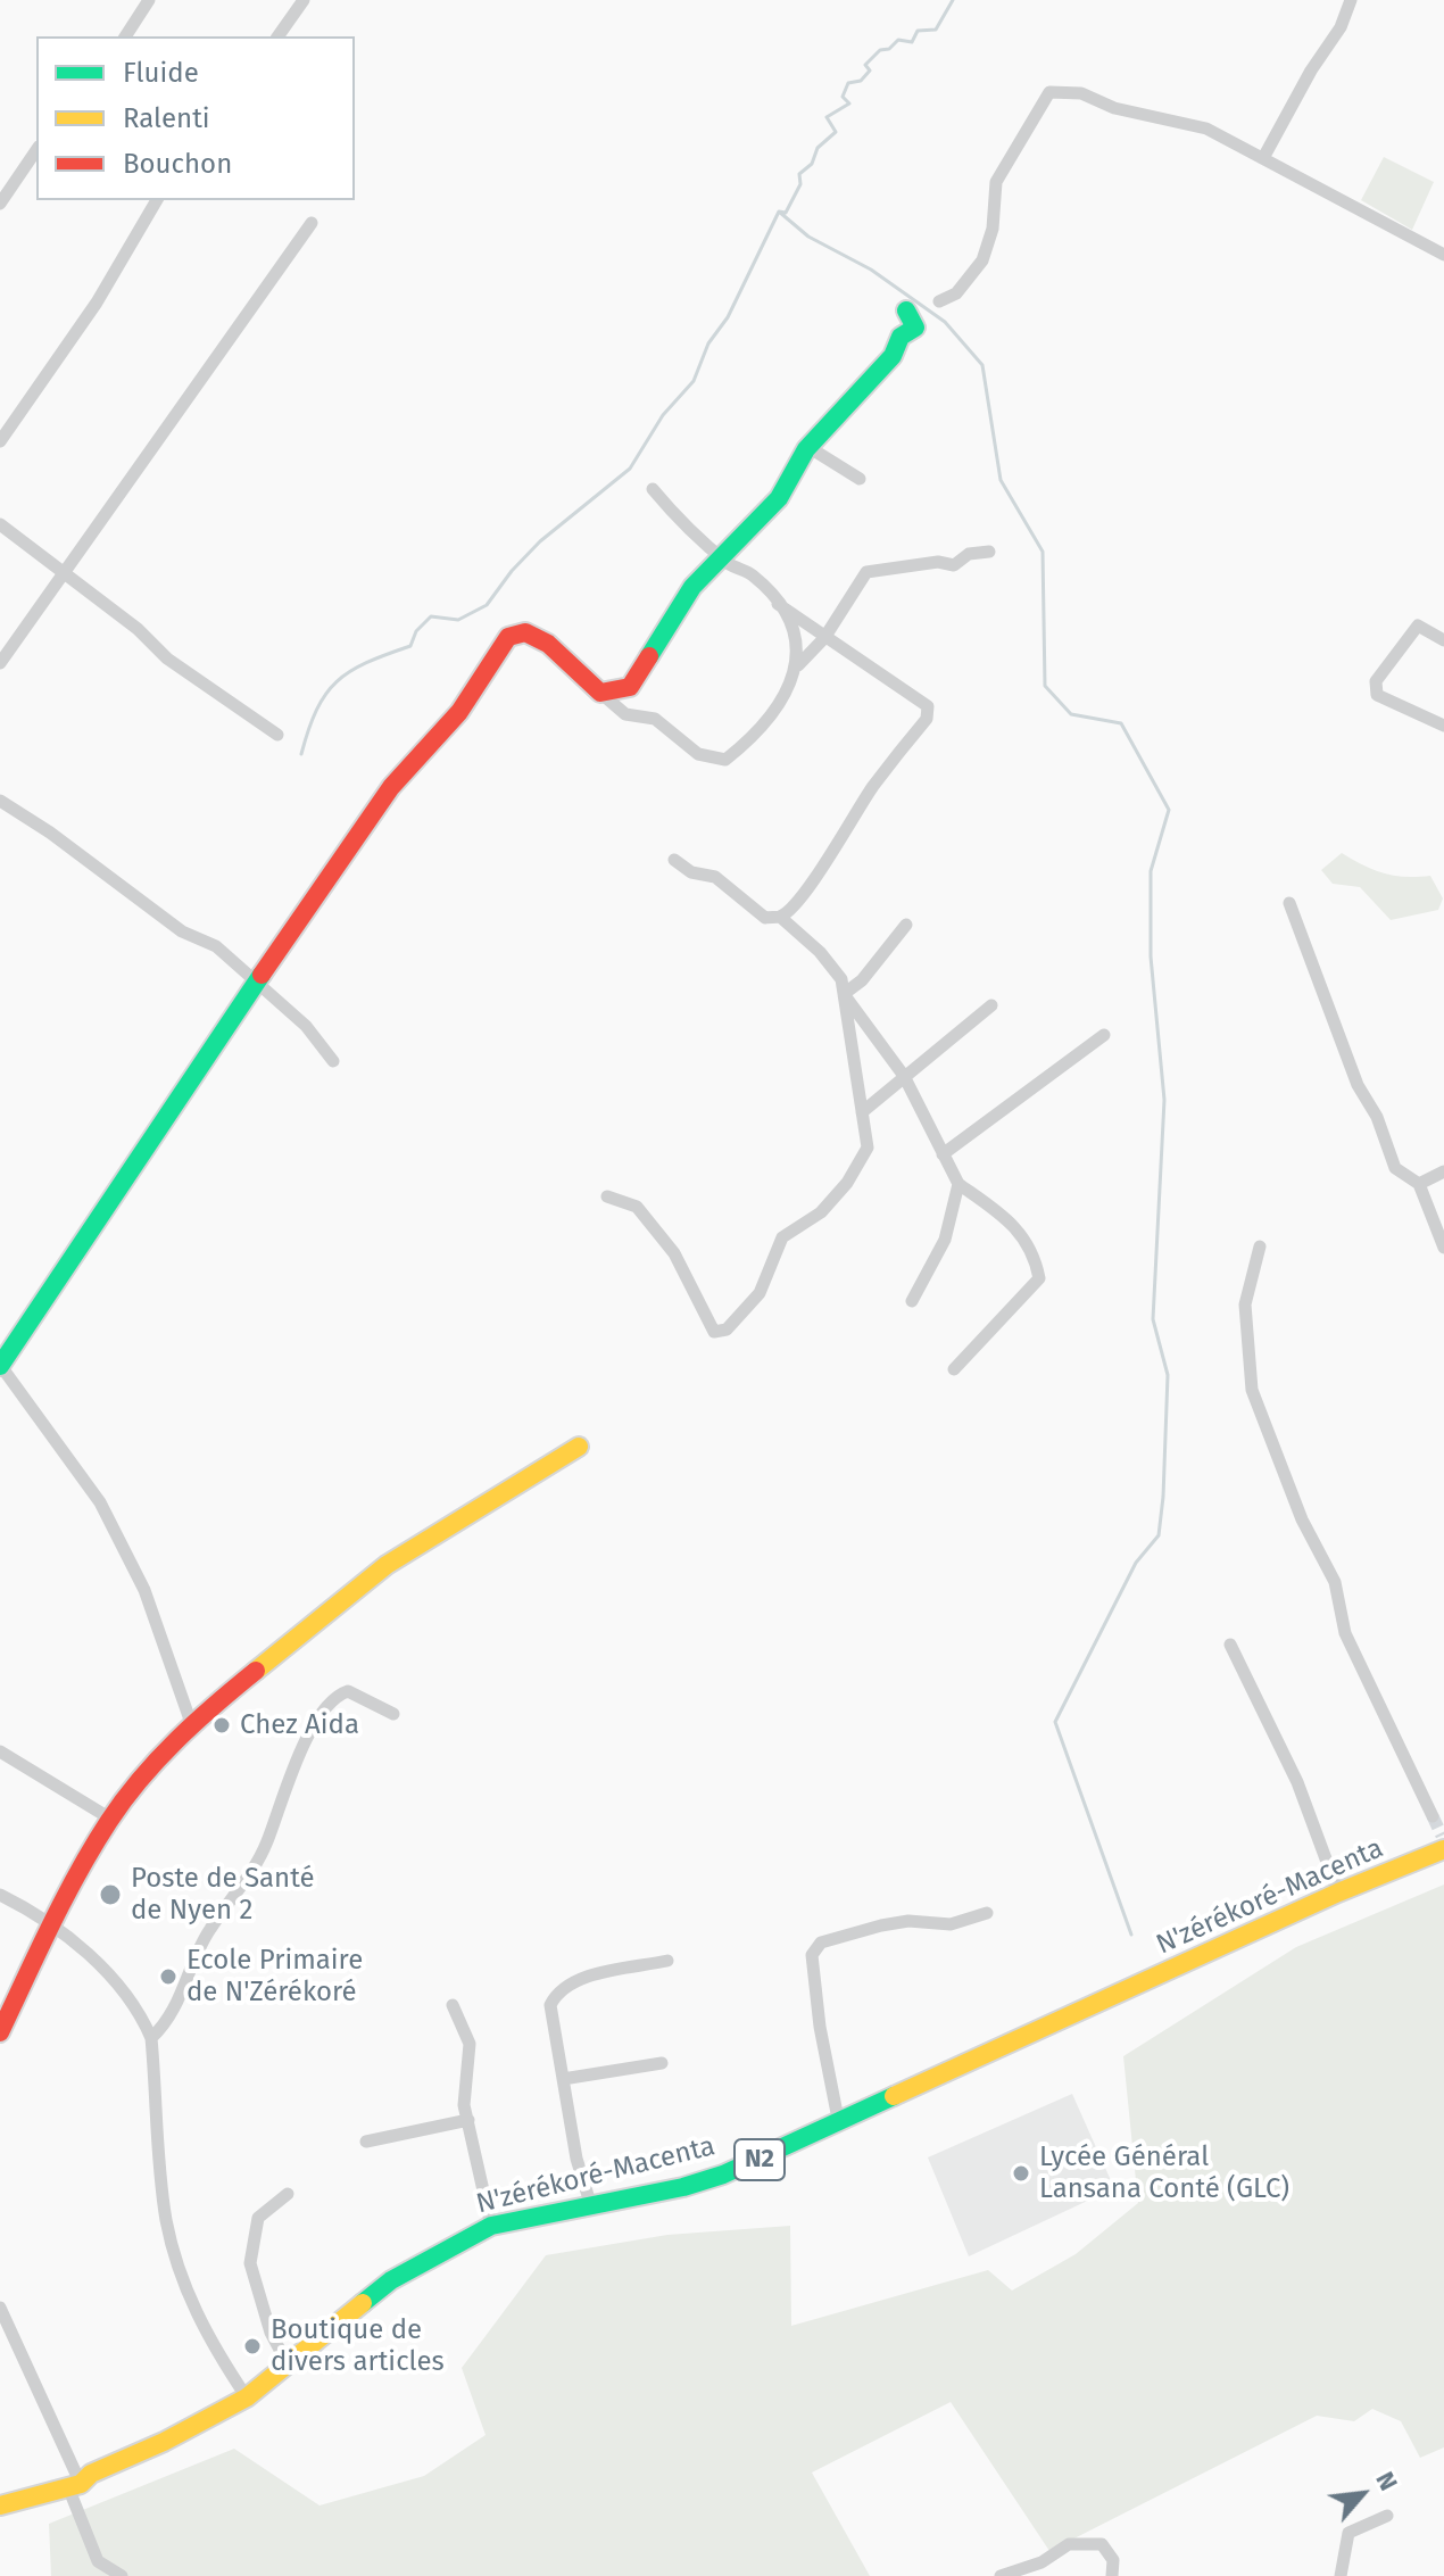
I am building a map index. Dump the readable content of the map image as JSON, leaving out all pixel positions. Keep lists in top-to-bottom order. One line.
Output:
{"streets":{"main road":["N'zérékoré-Macenta","N2"]},"places":["Chez Aida","Poste de Santé de Nyen 2","Ecole Primaire de N'Zérékoré","Lycée Général Lansana Conté (GLC)","Boutique de divers articles"],"legend":["Fluide","Ralenti","Bouchon"],"north":"top right"}
